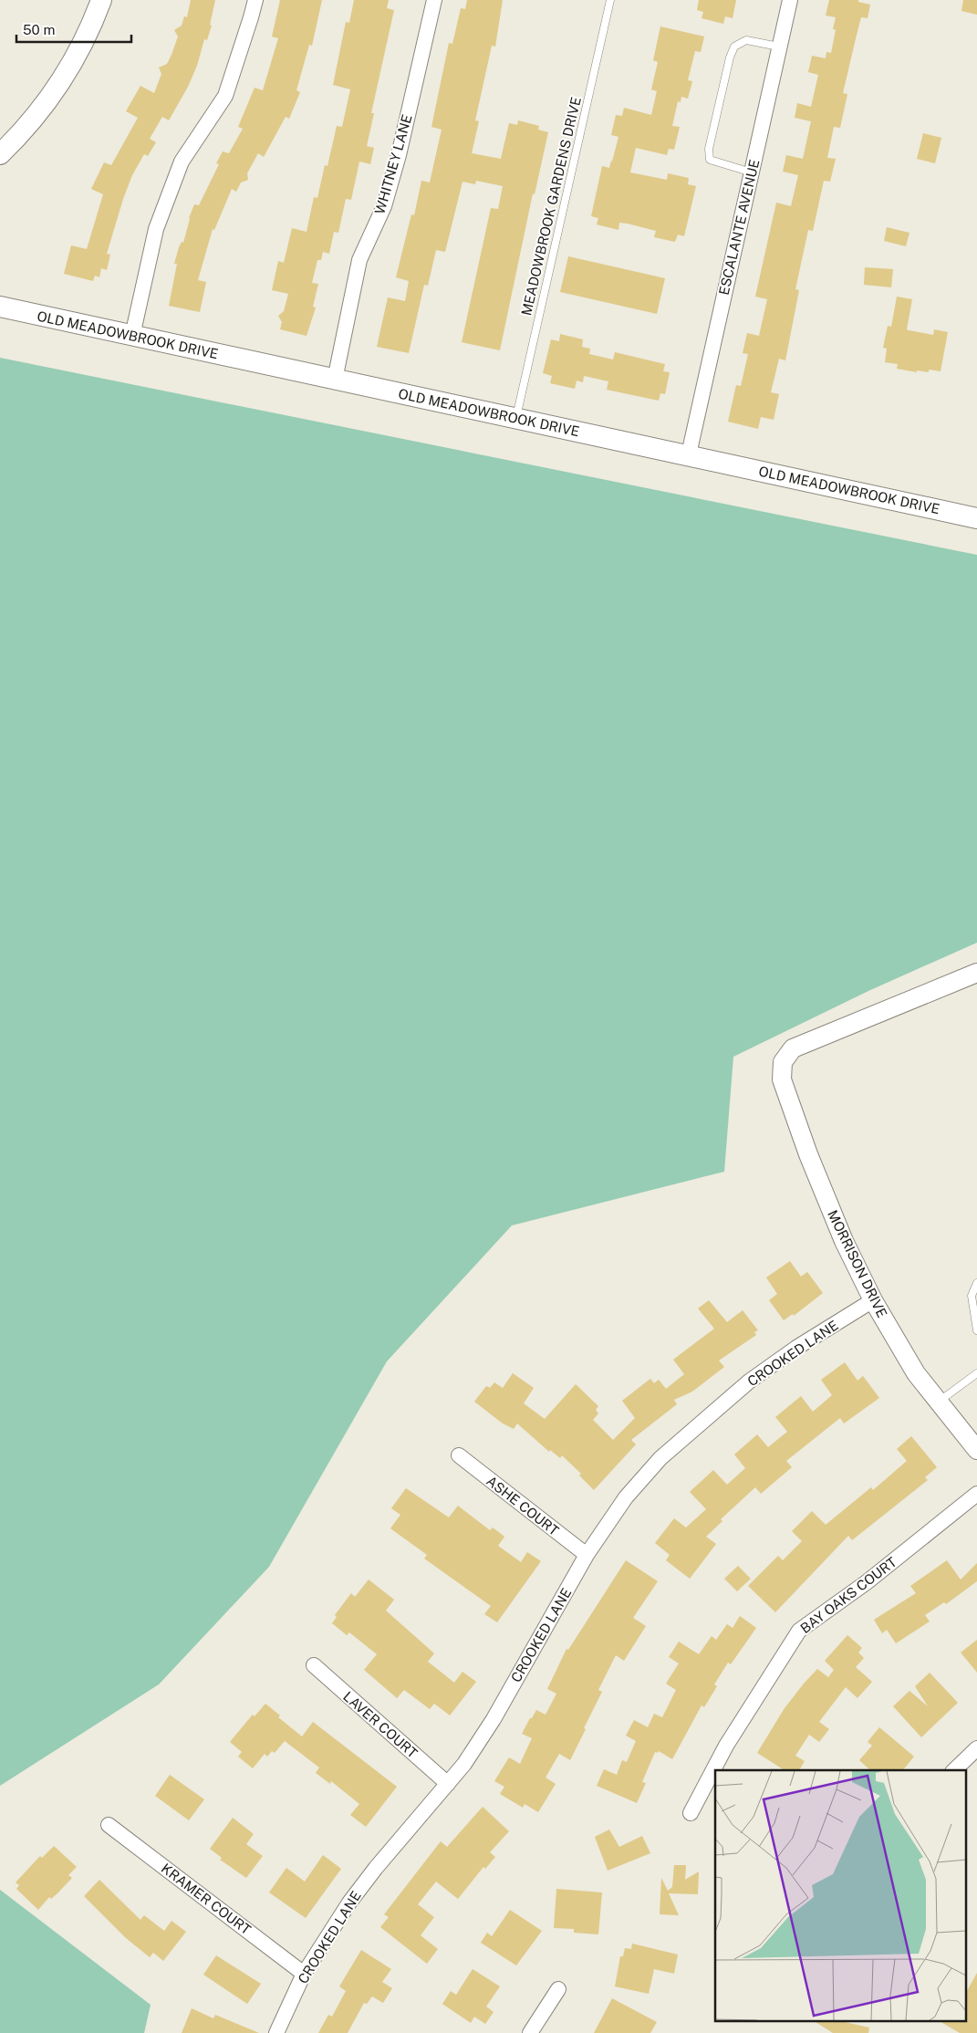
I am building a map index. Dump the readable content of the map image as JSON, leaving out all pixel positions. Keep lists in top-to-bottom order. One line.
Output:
{"streets":{"main road":["OLD MEADOWBROOK DRIVE"],"street":["WHITNEY LANE","ESCALANTE AVENUE","MORRISON DRIVE","CROOKED LANE","ASHE COURT","BAY OAKS COURT","LAVER COURT","KRAMER COURT"],"lane":["MEADOWBROOK GARDENS DRIVE"]},"crossings":[["WHITNEY LANE","OLD MEADOWBROOK DRIVE"],["MEADOWBROOK GARDENS DRIVE","OLD MEADOWBROOK DRIVE"],["ESCALANTE AVENUE","OLD MEADOWBROOK DRIVE"],["MORRISON DRIVE","CROOKED LANE"],["CROOKED LANE","ASHE COURT"],["CROOKED LANE","LAVER COURT"],["CROOKED LANE","KRAMER COURT"]],"scale_bar":"50 m"}
